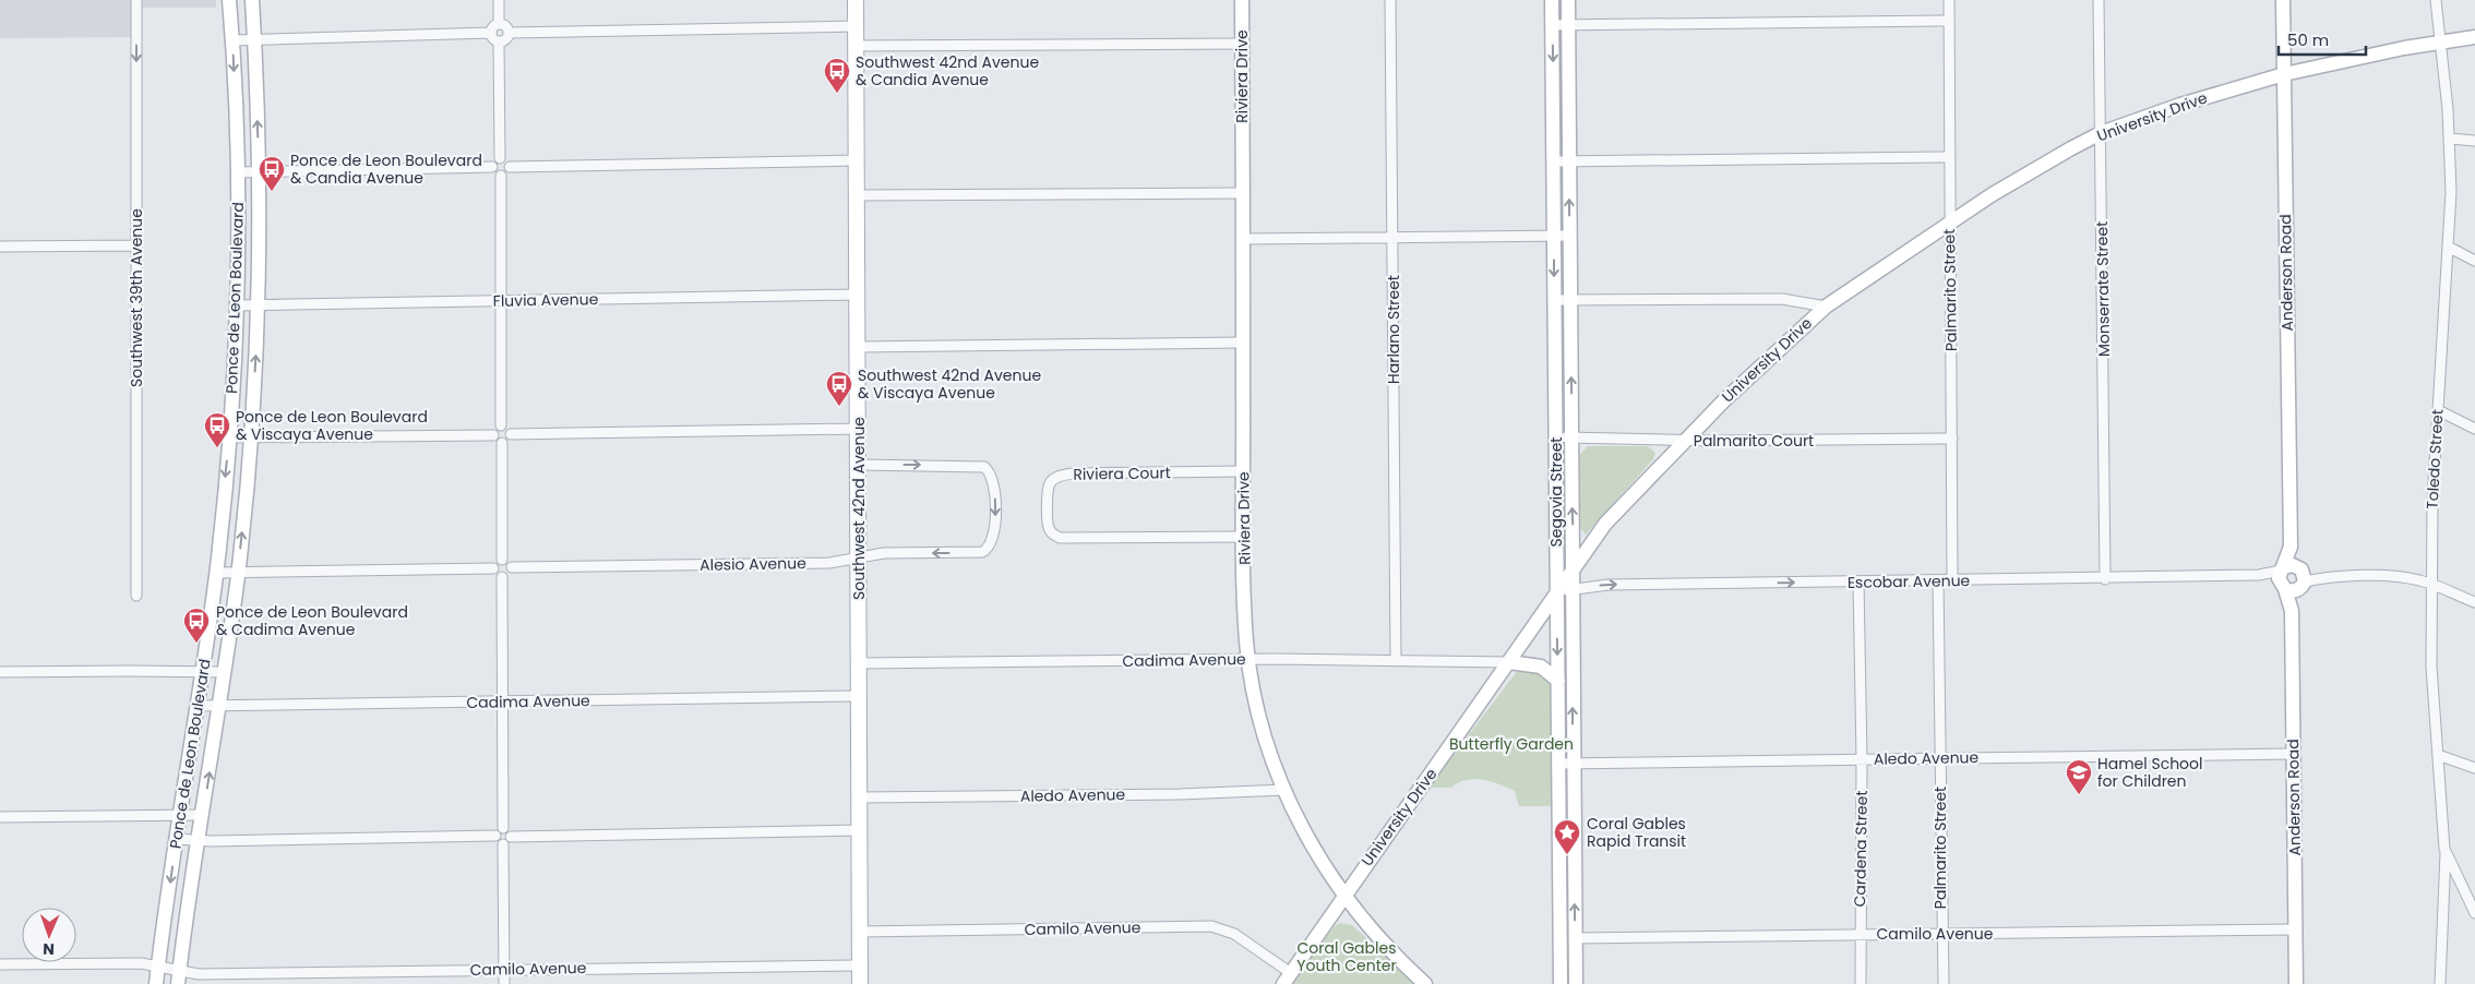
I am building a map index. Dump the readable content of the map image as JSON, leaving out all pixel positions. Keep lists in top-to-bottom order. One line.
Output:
{"streets":{"main road":["Southwest 42nd Avenue"],"street":["Riviera Drive","University Drive","Anderson Road","Monserrate Street","Palmarito Street","Southwest 39th Avenue","Ponce de Leon Boulevard","Fluvia Avenue","Harlano Street","Palmarito Court","Toledo Street","Riviera Court","Segovia Street","Alesio Avenue","Escobar Avenue","Cadima Avenue","Aledo Avenue","Cardena Street","Camilo Avenue"]},"crossings":[["Riviera Drive","University Drive"],["Riviera Drive","Riviera Court"],["Riviera Drive","Cadima Avenue"],["Riviera Drive","Aledo Avenue"],["University Drive","Anderson Road"],["University Drive","Monserrate Street"],["University Drive","Palmarito Street"],["University Drive","Palmarito Court"],["University Drive","Toledo Street"],["University Drive","Segovia Street"],["University Drive","Escobar Avenue"],["University Drive","Cadima Avenue"],["University Drive","Camilo Avenue"],["Anderson Road","Escobar Avenue"],["Anderson Road","Aledo Avenue"],["Anderson Road","Camilo Avenue"],["Monserrate Street","Escobar Avenue"],["Palmarito Street","Palmarito Court"],["Palmarito Street","Escobar Avenue"],["Palmarito Street","Aledo Avenue"],["Palmarito Street","Camilo Avenue"],["Ponce de Leon Boulevard","Fluvia Avenue"],["Ponce de Leon Boulevard","Cadima Avenue"],["Ponce de Leon Boulevard","Camilo Avenue"],["Fluvia Avenue","Southwest 42nd Avenue"],["Harlano Street","Cadima Avenue"],["Palmarito Court","Segovia Street"],["Toledo Street","Escobar Avenue"],["Segovia Street","Escobar Avenue"],["Segovia Street","Aledo Avenue"],["Segovia Street","Camilo Avenue"],["Southwest 42nd Avenue","Alesio Avenue"],["Southwest 42nd Avenue","Cadima Avenue"],["Southwest 42nd Avenue","Aledo Avenue"],["Southwest 42nd Avenue","Camilo Avenue"],["Escobar Avenue","Cardena Street"],["Aledo Avenue","Cardena Street"],["Cardena Street","Camilo Avenue"]],"one_way":["Southwest 39th Avenue"],"parks":["Butterfly Garden","Coral Gables Youth Center"],"places":{"bus stop":["Southwest 42nd Avenue & Candia Avenue","Ponce de Leon Boulevard & Candia Avenue","Southwest 42nd Avenue & Viscaya Avenue","Ponce de Leon Boulevard & Viscaya Avenue","Ponce de Leon Boulevard & Cadima Avenue"],"school or university":["Hamel School for Children"],"place":["Coral Gables Rapid Transit"]},"scale_bar":"50 m","north":"bottom"}
